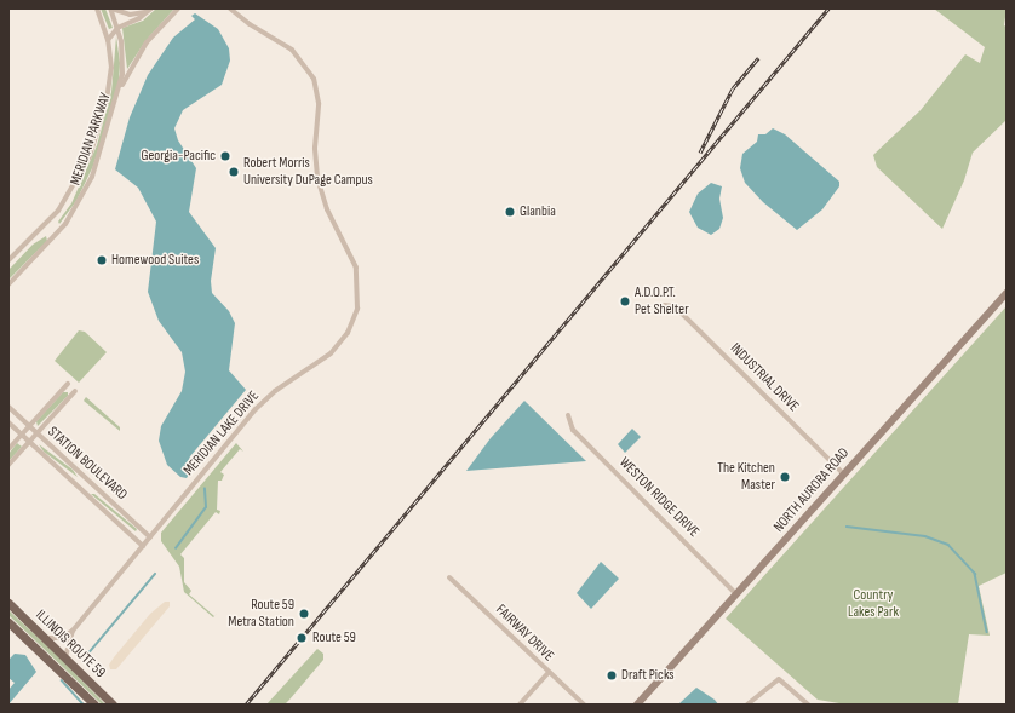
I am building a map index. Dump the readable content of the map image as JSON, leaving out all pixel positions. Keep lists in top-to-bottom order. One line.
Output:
{"streets":{"main road":["NORTH AURORA ROAD","ILLINOIS ROUTE 59"],"street":["MERIDIAN PARKWAY","INDUSTRIAL DRIVE","MERIDIAN LAKE DRIVE","STATION BOULEVARD","WESTON RIDGE DRIVE","FAIRWAY DRIVE"]},"crossings":[["INDUSTRIAL DRIVE","NORTH AURORA ROAD"],["MERIDIAN LAKE DRIVE","STATION BOULEVARD"],["MERIDIAN LAKE DRIVE","ILLINOIS ROUTE 59"],["NORTH AURORA ROAD","WESTON RIDGE DRIVE"]],"parks":["Country Lakes Park"],"places":["Georgia-Pacific","Robert Morris University DuPage Campus","Glanbia","Homewood Suites","A.D.O.P.T. Pet Shelter","The Kitchen Master","Route 59 Metra Station","Route 59","Draft Picks"]}
